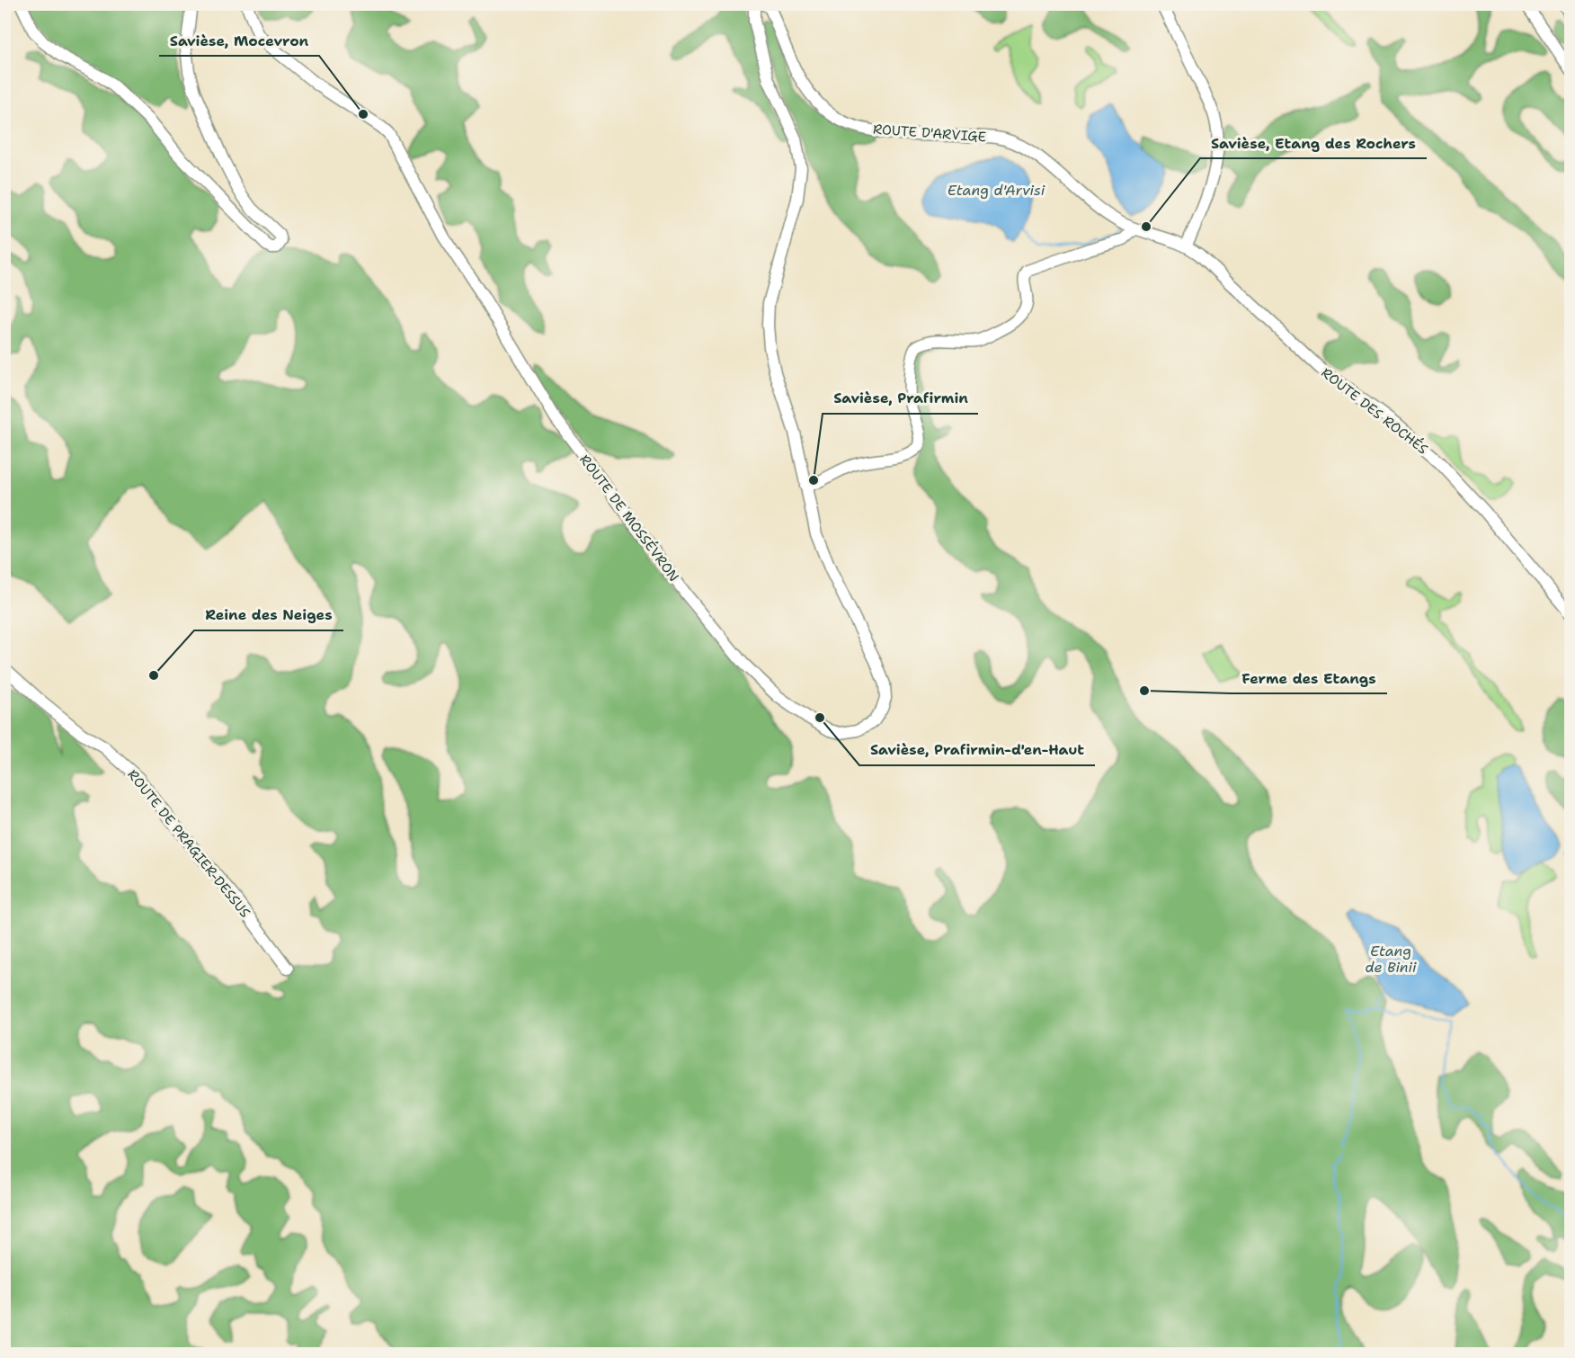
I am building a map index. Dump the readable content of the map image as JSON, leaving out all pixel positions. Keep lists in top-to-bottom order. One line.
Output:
{"streets":{"street":["ROUTE D'ARVIGE","ROUTE DES ROCHÉS","ROUTE DE MOSSÉVRON","ROUTE DE PRAGIER-DESSUS"]},"crossings":[["ROUTE D'ARVIGE","ROUTE DES ROCHÉS"]],"water":["Etang d'Arvisi","Etang de Binii"],"places":["Savièse, Mocevron","Savièse, Etang des Rochers","Savièse, Prafirmin","Reine des Neiges","Ferme des Etangs","Savièse, Prafirmin-d'en-Haut"]}
